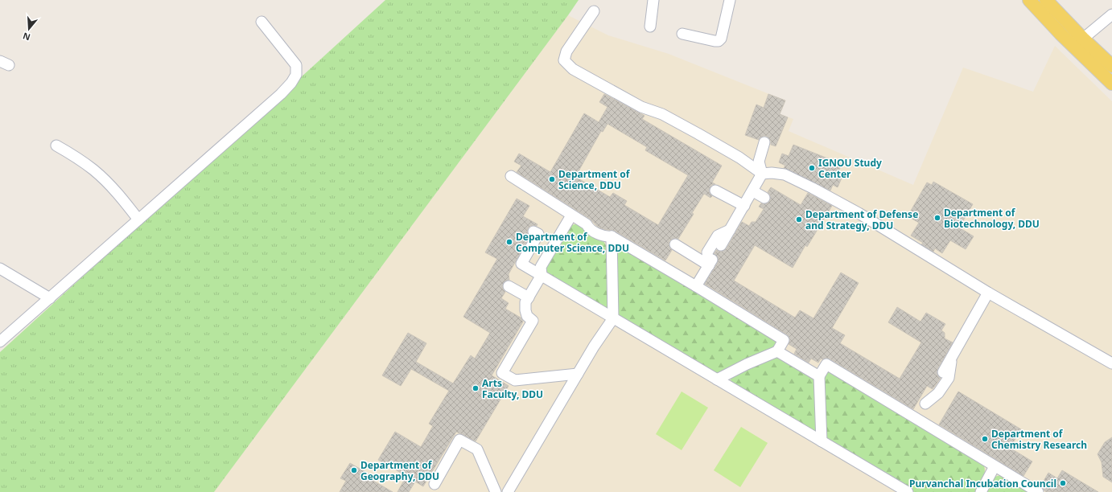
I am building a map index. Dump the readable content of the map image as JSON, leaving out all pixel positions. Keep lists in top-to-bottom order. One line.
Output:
{"places":["IGNOU Study Center","Department of Science, DDU","Department of Biotechnology, DDU","Department of Defense and Strategy, DDU","Department of Computer Science, DDU","Arts Faculty, DDU","Department of Chemistry Research","Department of Geography, DDU","Purvanchal Incubation Council"],"north":"bottom"}
